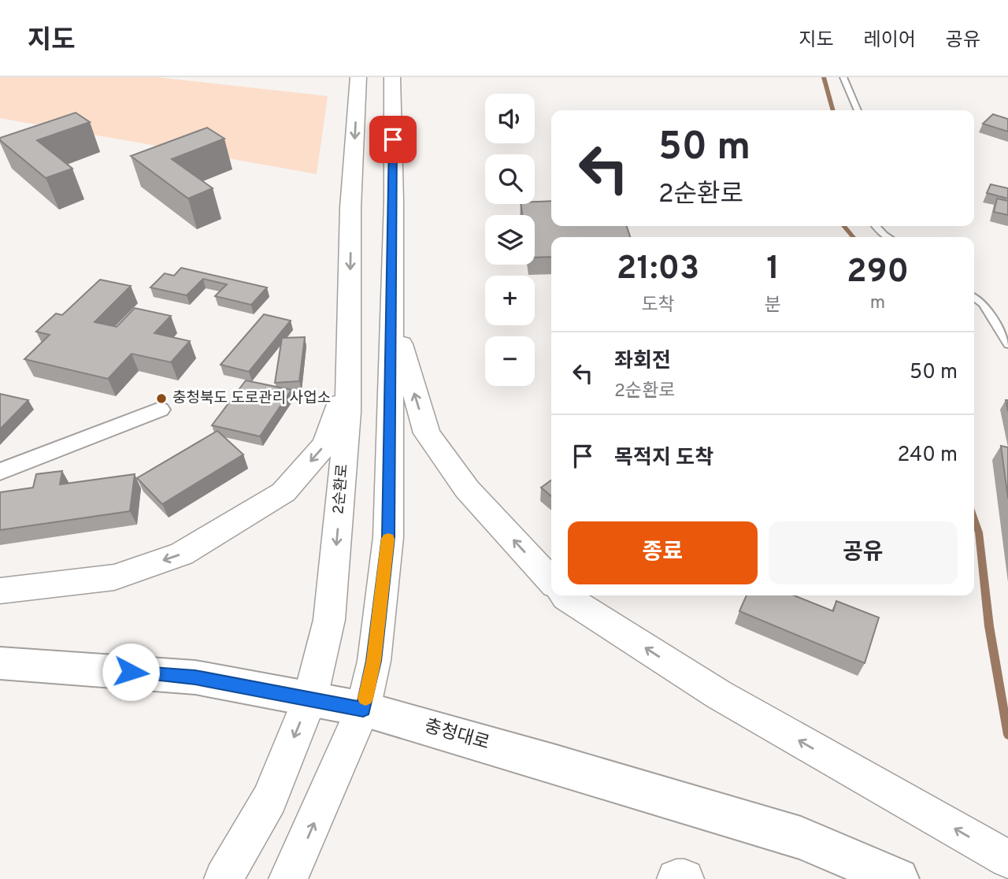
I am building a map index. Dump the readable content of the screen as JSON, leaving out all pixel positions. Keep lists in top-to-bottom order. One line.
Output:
{"streets":{"main road":["충청대로"],"street":["2순환로"]},"crossings":[["2순환로","충청대로"]],"places":["충청북도 도로관리 사업소"],"page":{"header":"지도","nav":["지도","레이어","공유"],"map_buttons":["+","−"],"turn":["50 m","2순환로"],"eta":["21:03","도착","1","분","290","m"],"list":[{"name":"좌회전","note":"2순환로","value":"50 m"},{"name":"목적지 도착","value":"240 m"}],"buttons":["종료","공유"]}}
